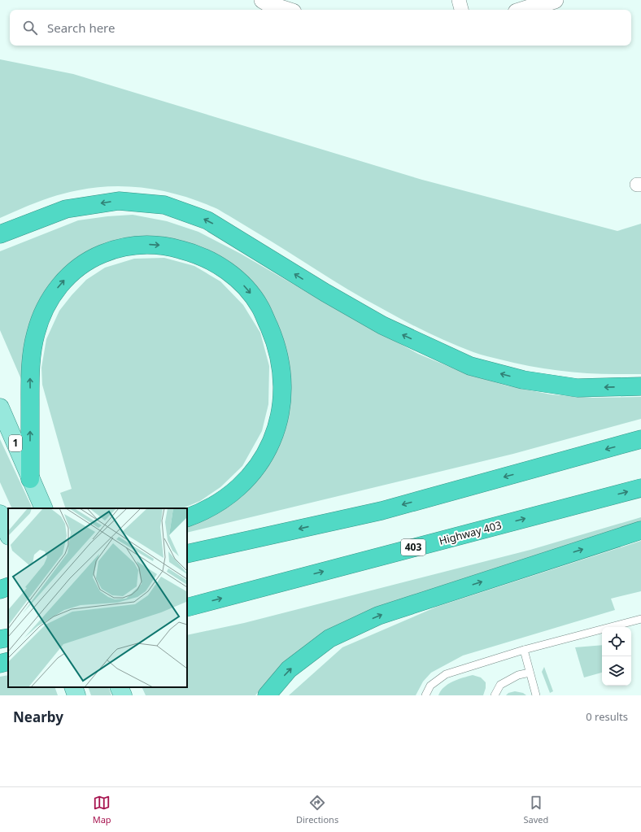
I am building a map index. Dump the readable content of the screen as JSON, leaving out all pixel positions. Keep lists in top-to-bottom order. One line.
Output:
{"streets":{"highway":["Highway 403","403"],"main road":["1"]},"page":{"search":"Search here","heading":["Nearby","0 results"],"nav":["Map","Directions","Saved"]}}
